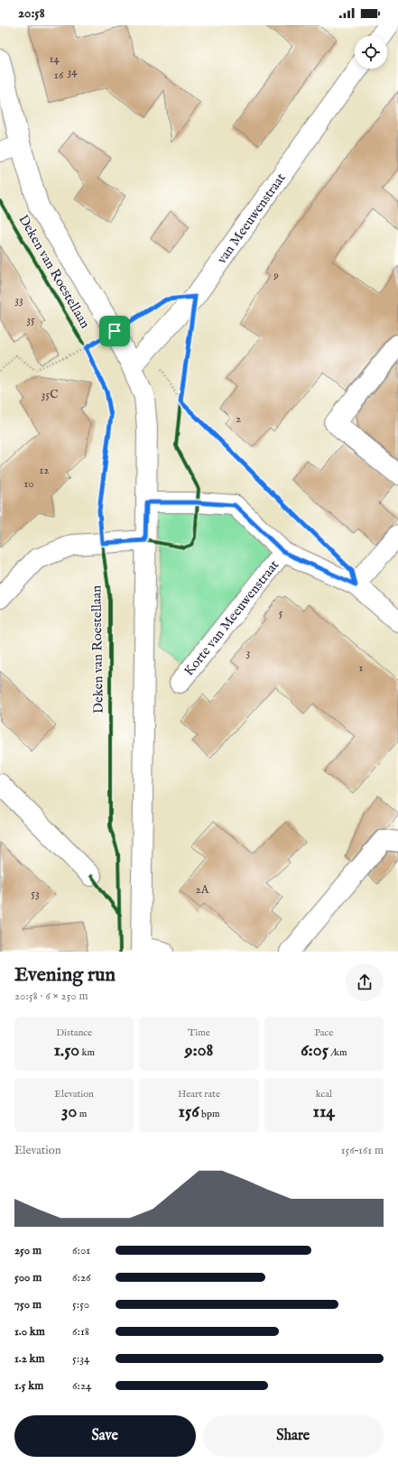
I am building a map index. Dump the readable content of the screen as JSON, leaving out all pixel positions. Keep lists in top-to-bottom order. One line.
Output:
{"streets":{"street":["van Meeuwenstraat","Deken van Roestellaan","Korte van Meeuwenstraat"]},"crossings":[["van Meeuwenstraat","Deken van Roestellaan"]],"house_numbers":["14","34","16","9","33","35","35C","2","12","10","5","3","1","2A","53"],"page":{"status":"20:58","heading":["Evening run","20:58 · 6 × 250 m"],"stats":[["Distance","1.50 km"],["Time","9:08"],["Pace","6:05 /km"],["Elevation","30 m"],["Heart rate","156 bpm"],["kcal","114"]],"chart":["Elevation","156–161 m"],"list":[{"name":"250 m","note":"6:01"},{"name":"500 m","note":"6:26"},{"name":"750 m","note":"5:50"},{"name":"1.0 km","note":"6:18"},{"name":"1.2 km","note":"5:34"},{"name":"1.5 km","note":"6:24"}],"buttons":["Save","Share"]}}
